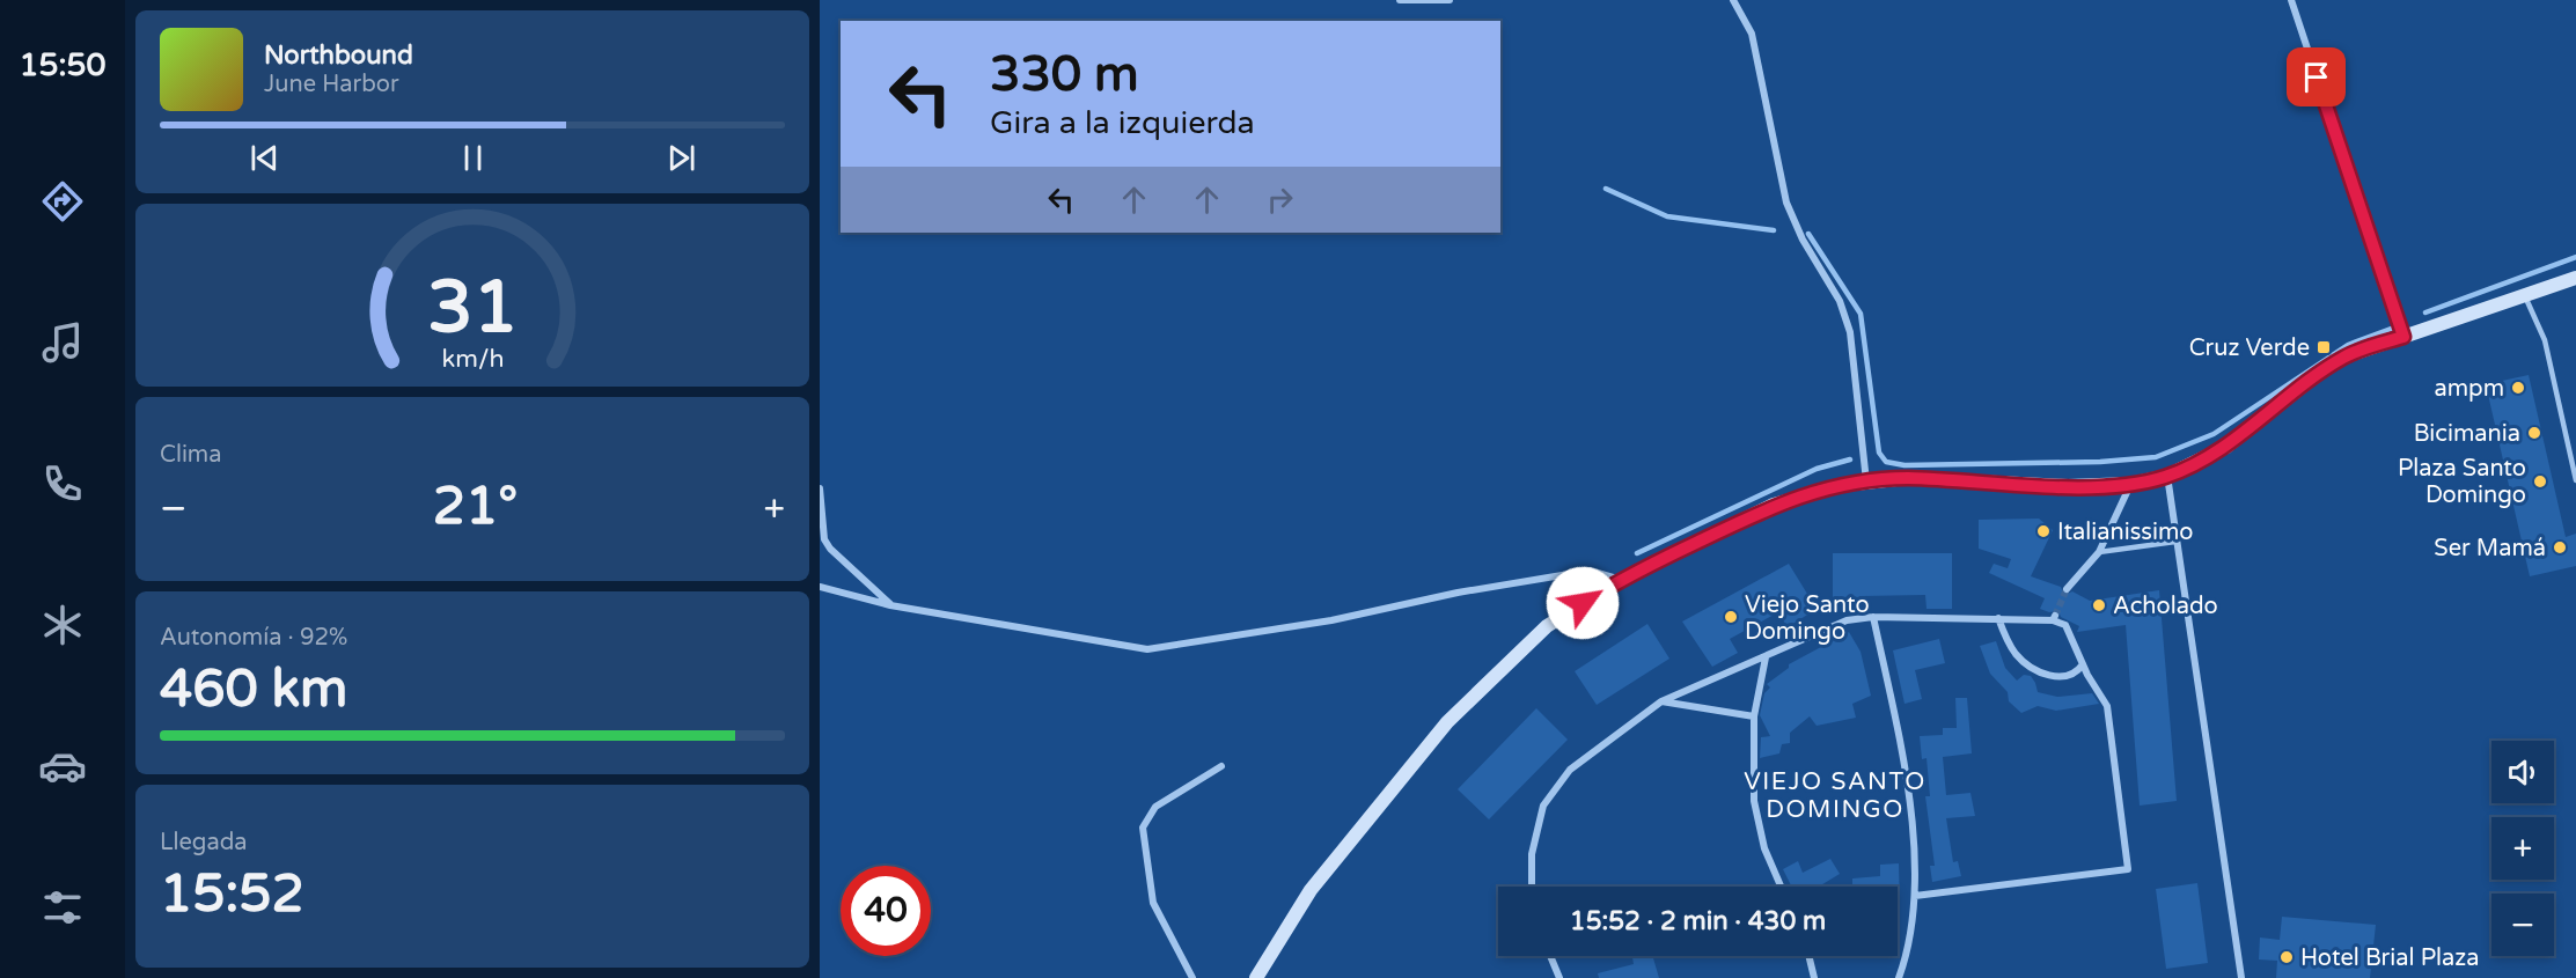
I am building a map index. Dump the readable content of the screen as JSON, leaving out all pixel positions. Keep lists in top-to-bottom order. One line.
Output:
{"districts":["VIEJO SANTO DOMINGO"],"places":{"transit":["Cruz Verde"],"other":["ampm","Bicimania","Plaza Santo Domingo","Italianissimo","Ser Mamá","Acholado","Viejo Santo Domingo","Hotel Brial Plaza"]},"page":{"tabs":"15:50","turn":["330 m","Gira a la izquierda"],"song":["Northbound","June Harbor"],"tile":["Clima",["Autonomía · 92%","460 km"],["Llegada","15:52"]],"heat":["−","21°","+"],"map_buttons":["+","−"],"limit":"40","trip":"15:52 · 2 min · 430 m","gauge":["31","km/h"]}}
